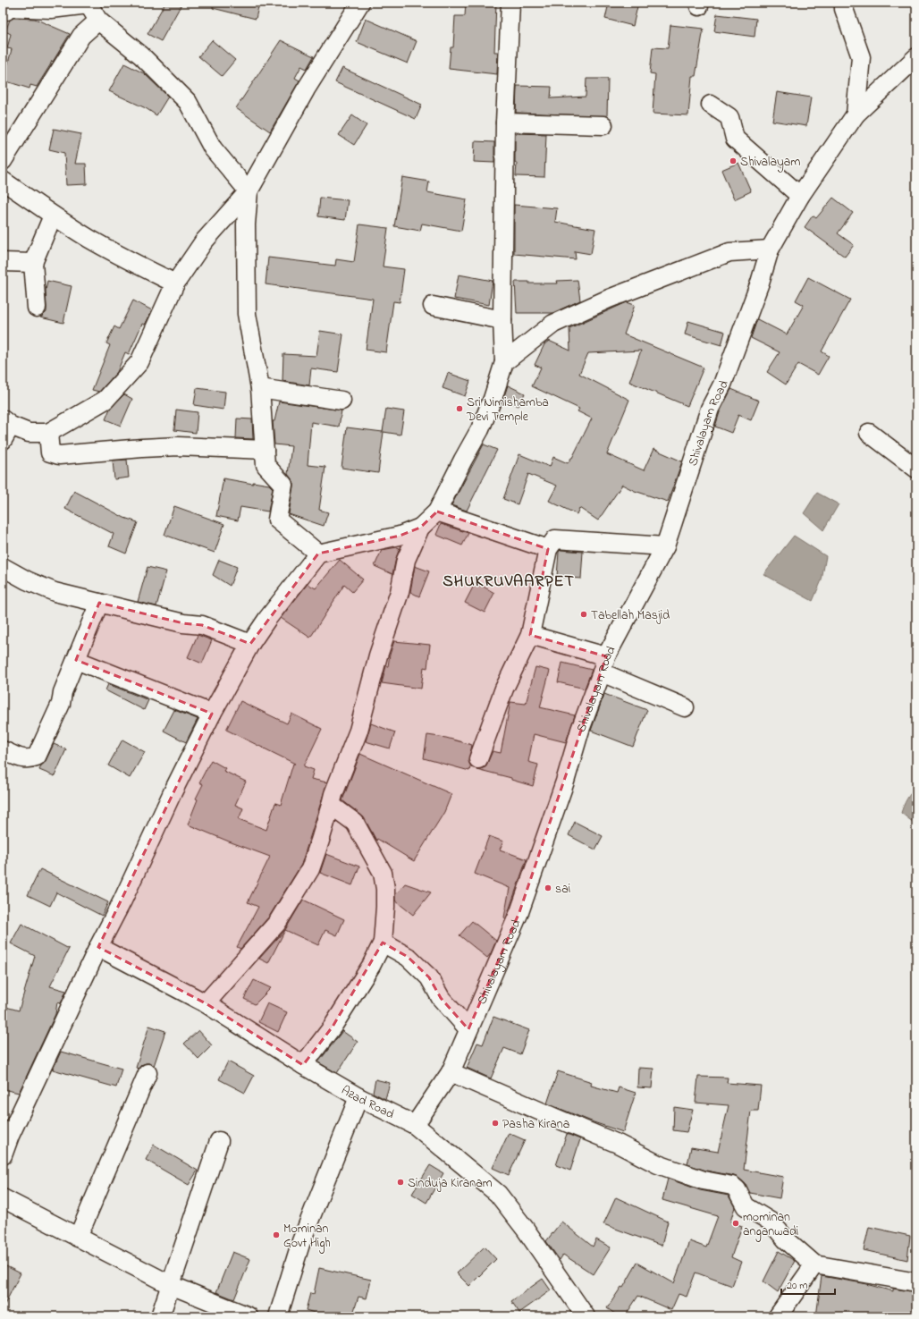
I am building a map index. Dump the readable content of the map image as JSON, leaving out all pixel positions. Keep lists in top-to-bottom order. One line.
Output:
{"streets":{"street":["Shivalayam Road","Azad Road"]},"crossings":[["Shivalayam Road","Azad Road"]],"districts":["SHUKRUVAARPET"],"places":["Shivalayam","Sri Nimishamba Devi Temple","Tabellah Masjid","sai","Pasha Kirana","Sinduja Kiranam","mominan anganwadi","Mominan Govt High"],"scale_bar":"20 m"}
